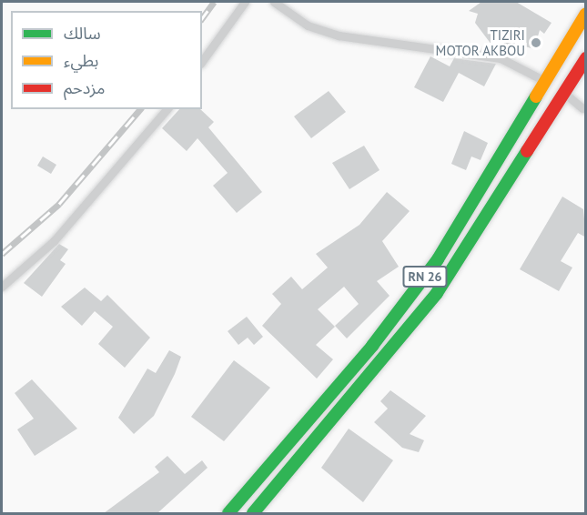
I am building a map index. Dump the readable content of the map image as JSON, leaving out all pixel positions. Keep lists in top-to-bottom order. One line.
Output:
{"streets":{"main road":["RN 26"]},"places":["TIZIRI MOTOR AKBOU"],"legend":["سالك","بطيء","مزدحم"]}
